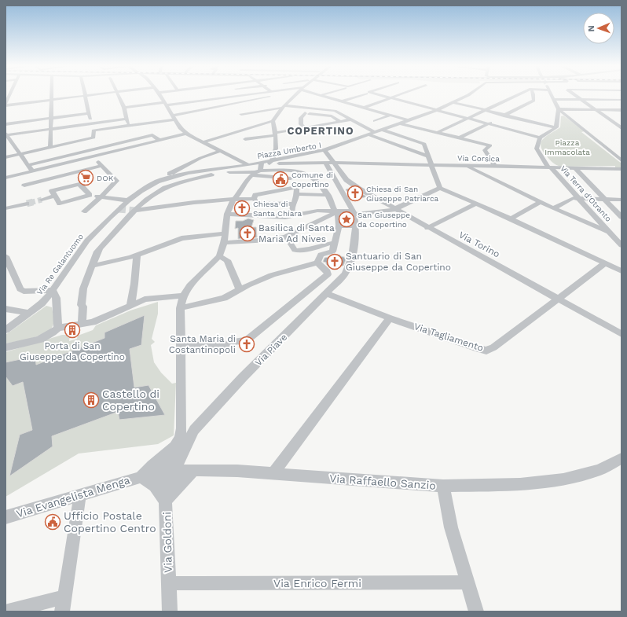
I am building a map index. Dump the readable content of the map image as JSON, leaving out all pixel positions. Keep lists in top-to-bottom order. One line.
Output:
{"streets":{"street":["Piazza Umberto I","Via Corsica","Via Terra d'Otranto","Via Torino","Via Re Galantuomo","Via Tagliamento","Via Piave","Via Raffaello Sanzio","Via Evangelista Menga","Via Goldoni","Via Enrico Fermi"]},"crossings":[["Piazza Umberto I","Via Corsica"],["Piazza Umberto I","Via Torino"],["Piazza Umberto I","Via Re Galantuomo"],["Via Corsica","Via Terra d'Otranto"],["Via Corsica","Via Torino"],["Via Torino","Via Tagliamento"],["Via Tagliamento","Via Piave"],["Via Piave","Via Raffaello Sanzio"],["Via Piave","Via Goldoni"],["Via Raffaello Sanzio","Via Evangelista Menga"],["Via Raffaello Sanzio","Via Goldoni"],["Via Goldoni","Via Enrico Fermi"]],"districts":["COPERTINO"],"parks":["Piazza Immacolata"],"places":{"supermarket":["DOK"],"public building":["Comune di Copertino","Ufficio Postale Copertino Centro"],"church":["Chiesa di San Giuseppe Patriarca","Chiesa di Santa Chiara","Basilica di Santa Maria Ad Nives","Santuario di San Giuseppe da Copertino","Santa Maria di Costantinopoli"],"place":["San Giuseppe da Copertino"],"building":["Porta di San Giuseppe da Copertino","Castello di Copertino"]},"north":"left"}
